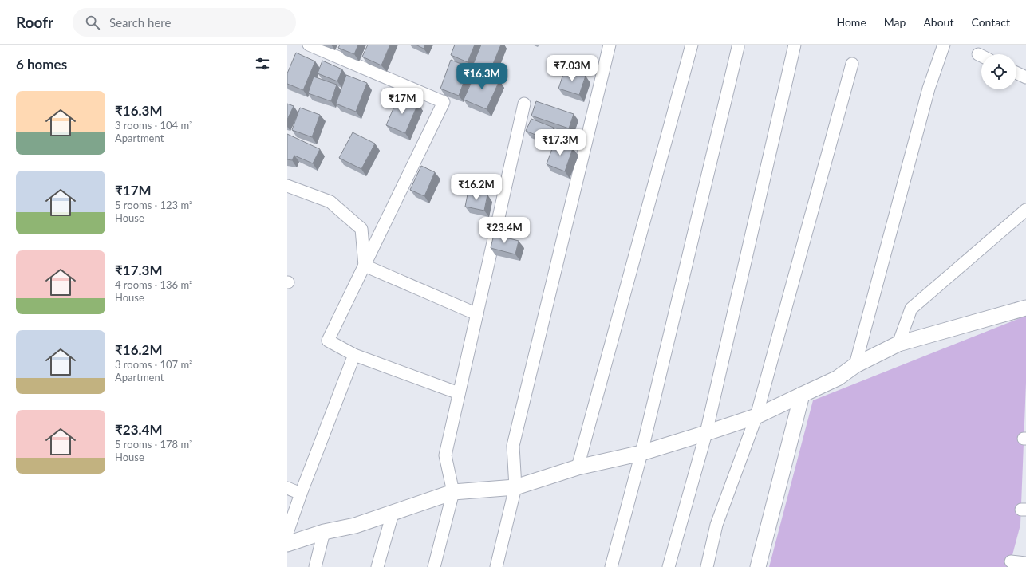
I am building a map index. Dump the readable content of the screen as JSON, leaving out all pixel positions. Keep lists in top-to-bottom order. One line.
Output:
{"page":{"header":"Roofr","search":"Search here","nav":["Home","Map","About","Contact"],"heading":"6 homes","price":["₹7.03M","₹16.3M","₹17M","₹17.3M","₹16.2M","₹23.4M"],"list":[{"name":"₹16.3M","note":"3 rooms · 104 m² · Apartment"},{"name":"₹17M","note":"5 rooms · 123 m² · House"},{"name":"₹17.3M","note":"4 rooms · 136 m² · House"},{"name":"₹16.2M","note":"3 rooms · 107 m² · Apartment"},{"name":"₹23.4M","note":"5 rooms · 178 m² · House"}]}}
